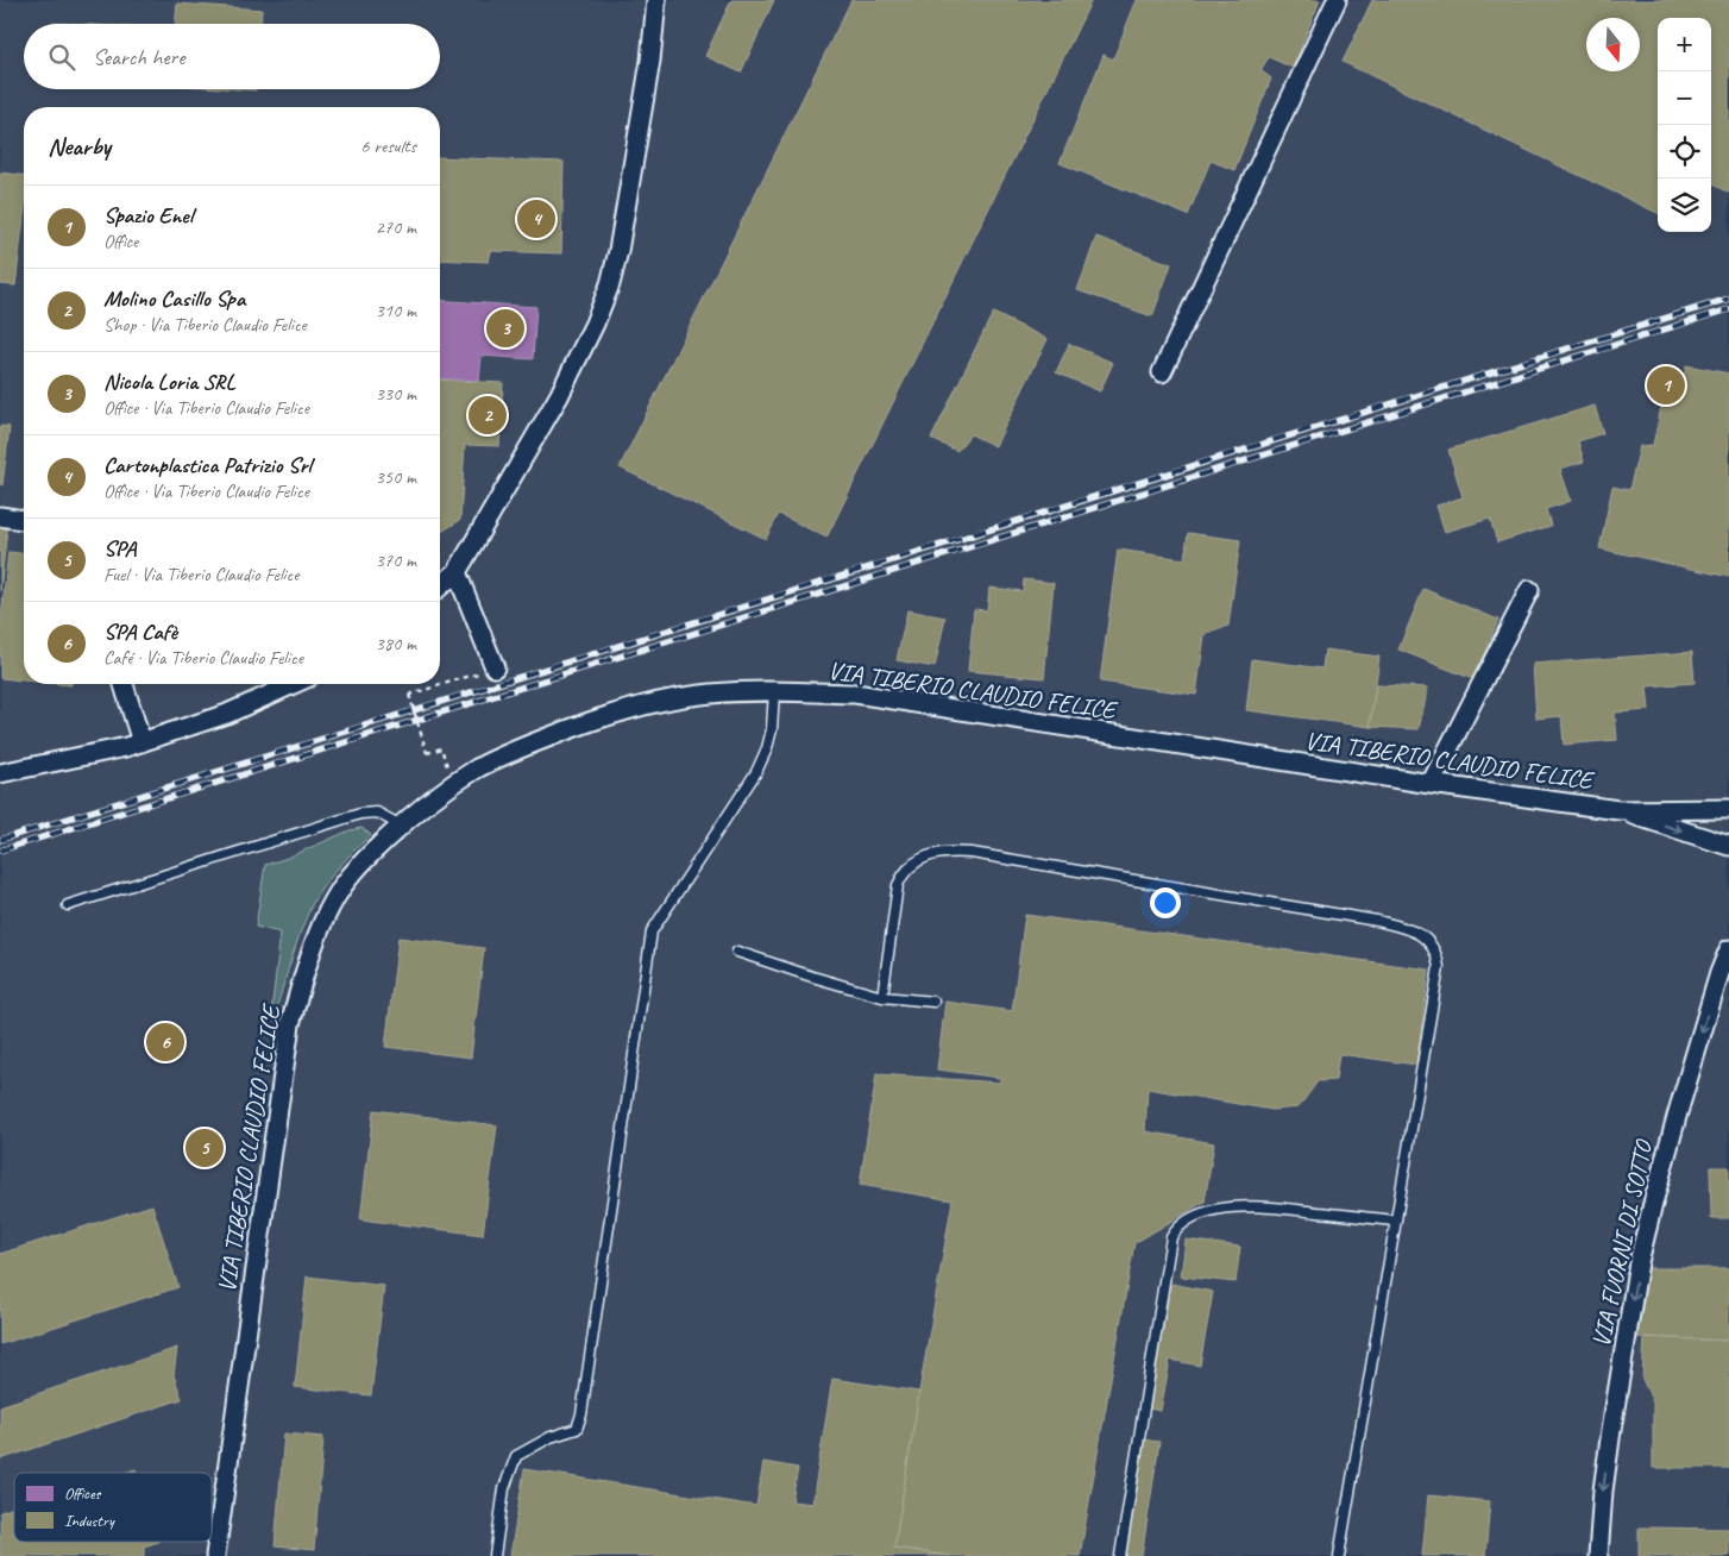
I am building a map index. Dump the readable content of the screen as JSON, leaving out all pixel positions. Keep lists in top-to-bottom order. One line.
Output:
{"streets":{"street":["VIA TIBERIO CLAUDIO FELICE","VIA FUORNI DI SOTTO"]},"one_way":["VIA FUORNI DI SOTTO"],"legend":["Offices","Industry"],"north":"bottom","page":{"map_buttons":["+","−"],"search":"Search here","heading":["Nearby","6 results"],"list":[{"mark":"1","name":"Spazio Enel","note":"Office","value":"270 m"},{"mark":"2","name":"Molino Casillo Spa","note":"Shop · Via Tiberio Claudio Felice","value":"310 m"},{"mark":"3","name":"Nicola Loria SRL","note":"Office · Via Tiberio Claudio Felice","value":"330 m"},{"mark":"4","name":"Cartonplastica Patrizio Srl","note":"Office · Via Tiberio Claudio Felice","value":"350 m"},{"mark":"5","name":"SPA","note":"Fuel · Via Tiberio Claudio Felice","value":"370 m"},{"mark":"6","name":"SPA Cafè","note":"Café · Via Tiberio Claudio Felice","value":"380 m"}],"pins":["4","3","1","2","6","5"]}}
